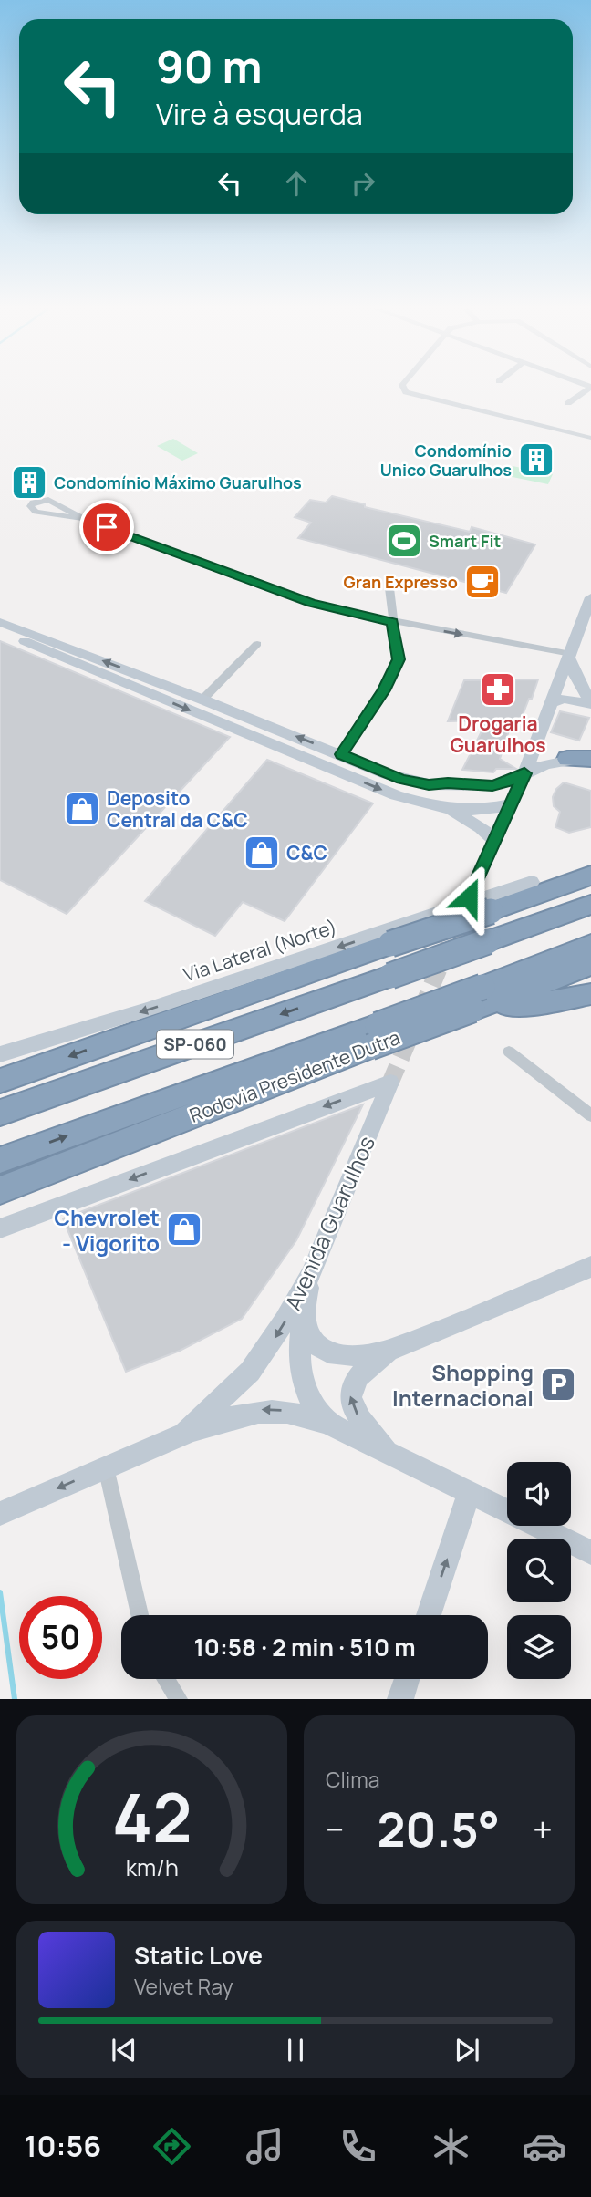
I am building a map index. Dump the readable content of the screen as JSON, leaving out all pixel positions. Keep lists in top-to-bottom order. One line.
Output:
{"streets":{"highway":["SP-060","Rodovia Presidente Dutra"],"main road":["Via Lateral (Norte)","Avenida Guarulhos"]},"one_way":["Via Lateral (Norte)"],"places":{"building":["Condomínio Unico Guarulhos","Condomínio Máximo Guarulhos"],"sports":["Smart Fit"],"cafe":["Gran Expresso"],"pharmacy":["Drogaria Guarulhos"],"shop":["Deposito Central da C&C","C&C","Chevrolet - Vigorito"],"parking":["Shopping Internacional"]},"page":{"turn":["90 m","Vire à esquerda"],"limit":"50","trip":"10:58 · 2 min · 510 m","tile":"Clima","heat":["−","20.5°","+"],"song":["Static Love","Velvet Ray"],"tabs":"10:56","gauge":["42","km/h"]}}
